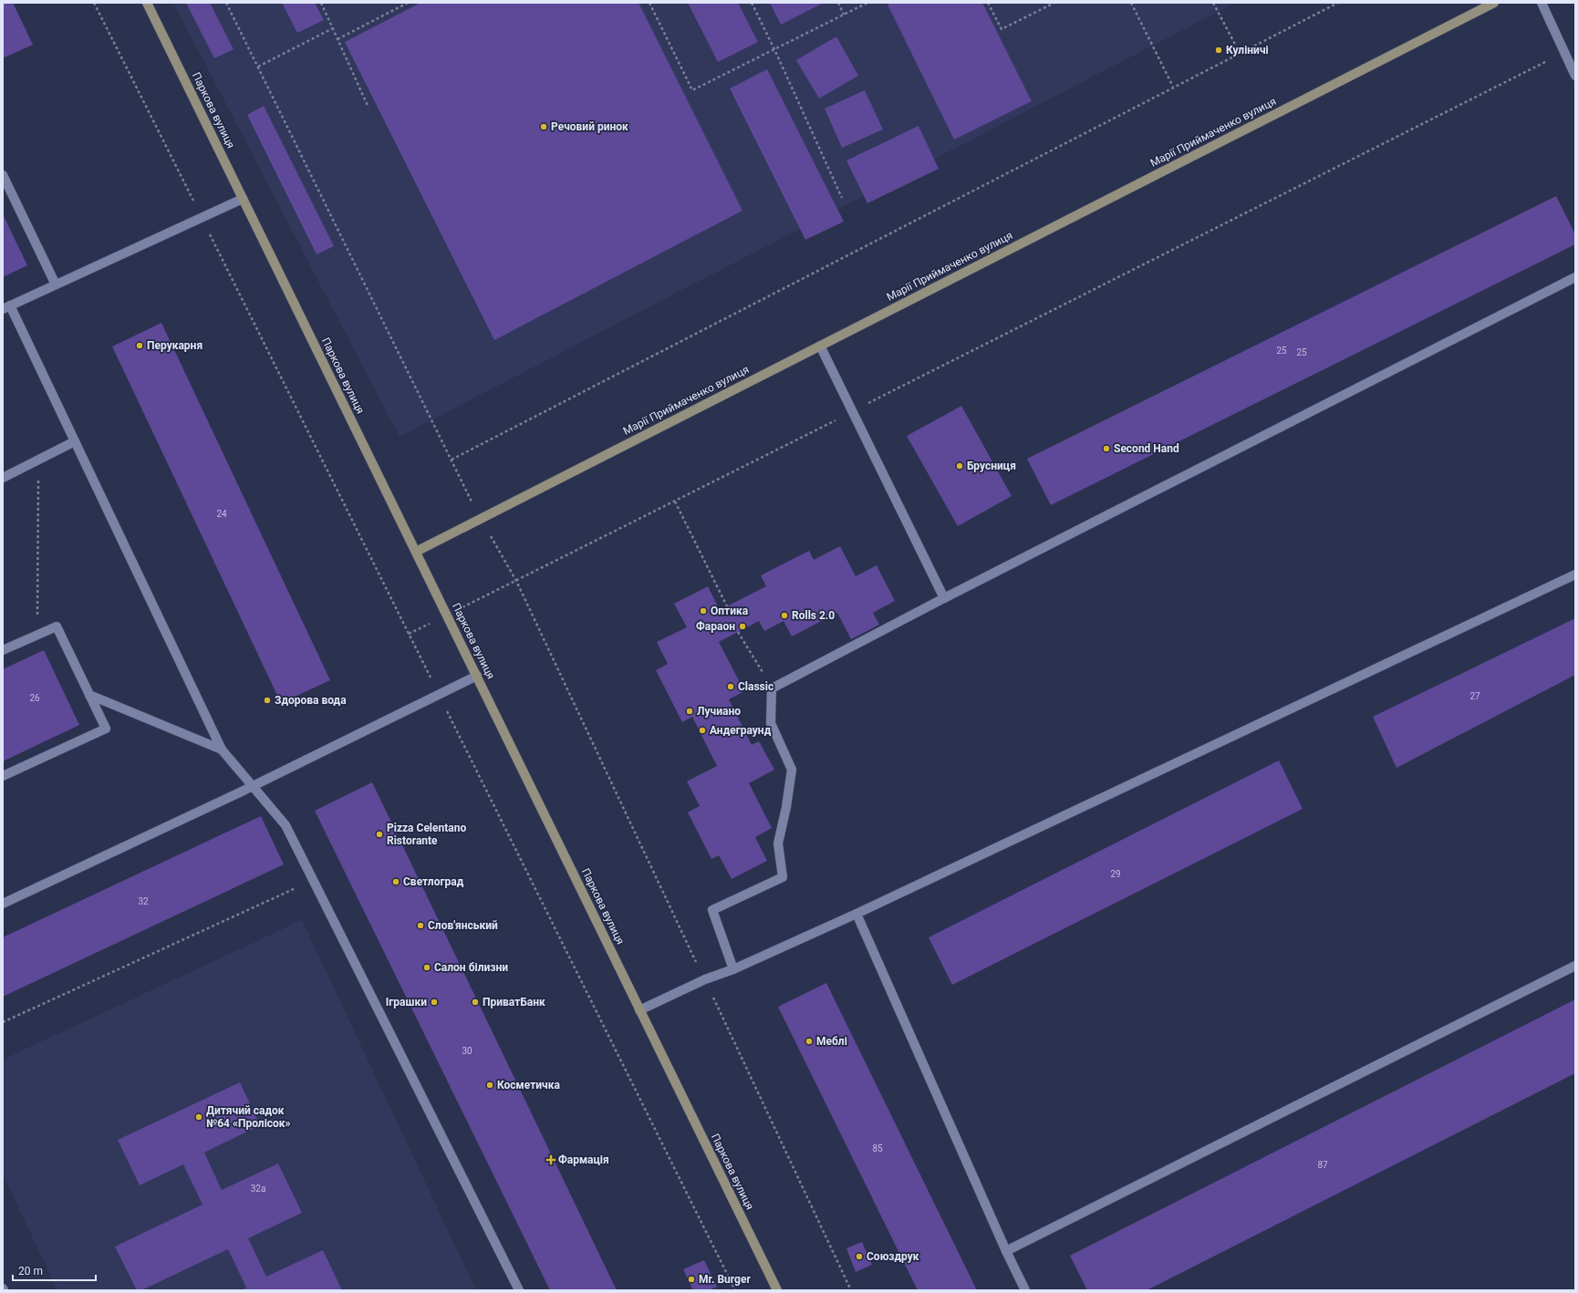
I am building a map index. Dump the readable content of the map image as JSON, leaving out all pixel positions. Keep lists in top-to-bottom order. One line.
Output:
{"streets":{"street":["Паркова вулиця","Марії Приймаченко вулиця"]},"crossings":[["Паркова вулиця","Марії Приймаченко вулиця"]],"places":{"other":["Куліничі","Речовий ринок","Перукарня","Second Hand","Брусниця","Оптика","Rolls 2.0","Фараон","Classic","Здорова вода","Лучиано","Андеграунд","Pizza Celentano Ristorante","Светлоград","Слов'янський","Салон білизни","Іграшки","ПриватБанк","Меблі","Косметичка","Дитячий садок №64 «Пролісок»","Союздрук","Mr. Burger"],"health":["Фармація"]},"house_numbers":["25","25","24","27","26","29","32","30","85","87","32а"],"scale_bar":"20 m"}
